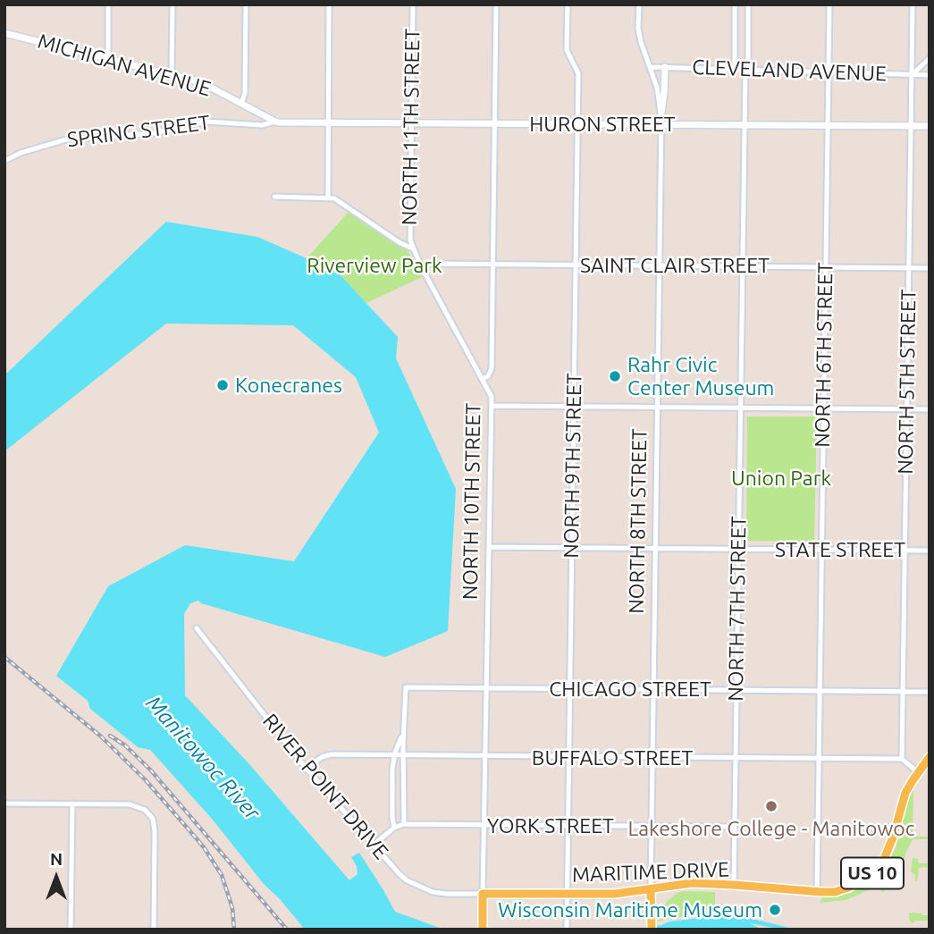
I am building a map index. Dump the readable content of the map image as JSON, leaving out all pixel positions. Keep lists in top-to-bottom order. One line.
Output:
{"streets":{"main road":["NORTH 10TH STREET","NORTH 8TH STREET","MARITIME DRIVE","US 10"],"street":["MICHIGAN AVENUE","CLEVELAND AVENUE","HURON STREET","NORTH 11TH STREET","SPRING STREET","SAINT CLAIR STREET","NORTH 6TH STREET","NORTH 5TH STREET","NORTH 9TH STREET","STATE STREET","NORTH 7TH STREET","CHICAGO STREET","BUFFALO STREET","RIVER POINT DRIVE","YORK STREET"]},"crossings":[["MICHIGAN AVENUE","HURON STREET"],["MICHIGAN AVENUE","SPRING STREET"],["CLEVELAND AVENUE","NORTH 6TH STREET"],["CLEVELAND AVENUE","NORTH 5TH STREET"],["CLEVELAND AVENUE","NORTH 8TH STREET"],["CLEVELAND AVENUE","NORTH 7TH STREET"],["HURON STREET","NORTH 11TH STREET"],["HURON STREET","SPRING STREET"],["HURON STREET","NORTH 6TH STREET"],["HURON STREET","NORTH 5TH STREET"],["HURON STREET","NORTH 9TH STREET"],["HURON STREET","NORTH 10TH STREET"],["HURON STREET","NORTH 8TH STREET"],["HURON STREET","NORTH 7TH STREET"],["NORTH 11TH STREET","SAINT CLAIR STREET"],["NORTH 11TH STREET","NORTH 10TH STREET"],["SAINT CLAIR STREET","NORTH 6TH STREET"],["SAINT CLAIR STREET","NORTH 5TH STREET"],["SAINT CLAIR STREET","NORTH 9TH STREET"],["SAINT CLAIR STREET","NORTH 10TH STREET"],["SAINT CLAIR STREET","NORTH 8TH STREET"],["SAINT CLAIR STREET","NORTH 7TH STREET"],["NORTH 6TH STREET","STATE STREET"],["NORTH 6TH STREET","CHICAGO STREET"],["NORTH 6TH STREET","BUFFALO STREET"],["NORTH 6TH STREET","MARITIME DRIVE"],["NORTH 5TH STREET","STATE STREET"],["NORTH 5TH STREET","CHICAGO STREET"],["NORTH 5TH STREET","BUFFALO STREET"],["NORTH 9TH STREET","STATE STREET"],["NORTH 9TH STREET","CHICAGO STREET"],["NORTH 9TH STREET","BUFFALO STREET"],["NORTH 9TH STREET","YORK STREET"],["NORTH 9TH STREET","MARITIME DRIVE"],["NORTH 10TH STREET","STATE STREET"],["NORTH 10TH STREET","CHICAGO STREET"],["NORTH 10TH STREET","BUFFALO STREET"],["NORTH 10TH STREET","RIVER POINT DRIVE"],["NORTH 10TH STREET","YORK STREET"],["NORTH 10TH STREET","MARITIME DRIVE"],["NORTH 8TH STREET","STATE STREET"],["NORTH 8TH STREET","CHICAGO STREET"],["NORTH 8TH STREET","BUFFALO STREET"],["NORTH 8TH STREET","YORK STREET"],["NORTH 8TH STREET","MARITIME DRIVE"],["STATE STREET","NORTH 7TH STREET"],["NORTH 7TH STREET","CHICAGO STREET"],["NORTH 7TH STREET","BUFFALO STREET"],["NORTH 7TH STREET","YORK STREET"],["NORTH 7TH STREET","MARITIME DRIVE"],["BUFFALO STREET","RIVER POINT DRIVE"],["RIVER POINT DRIVE","YORK STREET"],["RIVER POINT DRIVE","MARITIME DRIVE"]],"water":["Manitowoc River"],"parks":["Riverview Park","Union Park"],"places":["Rahr Civic Center Museum","Konecranes","Lakeshore College - Manitowoc","Wisconsin Maritime Museum"],"north":"top"}
